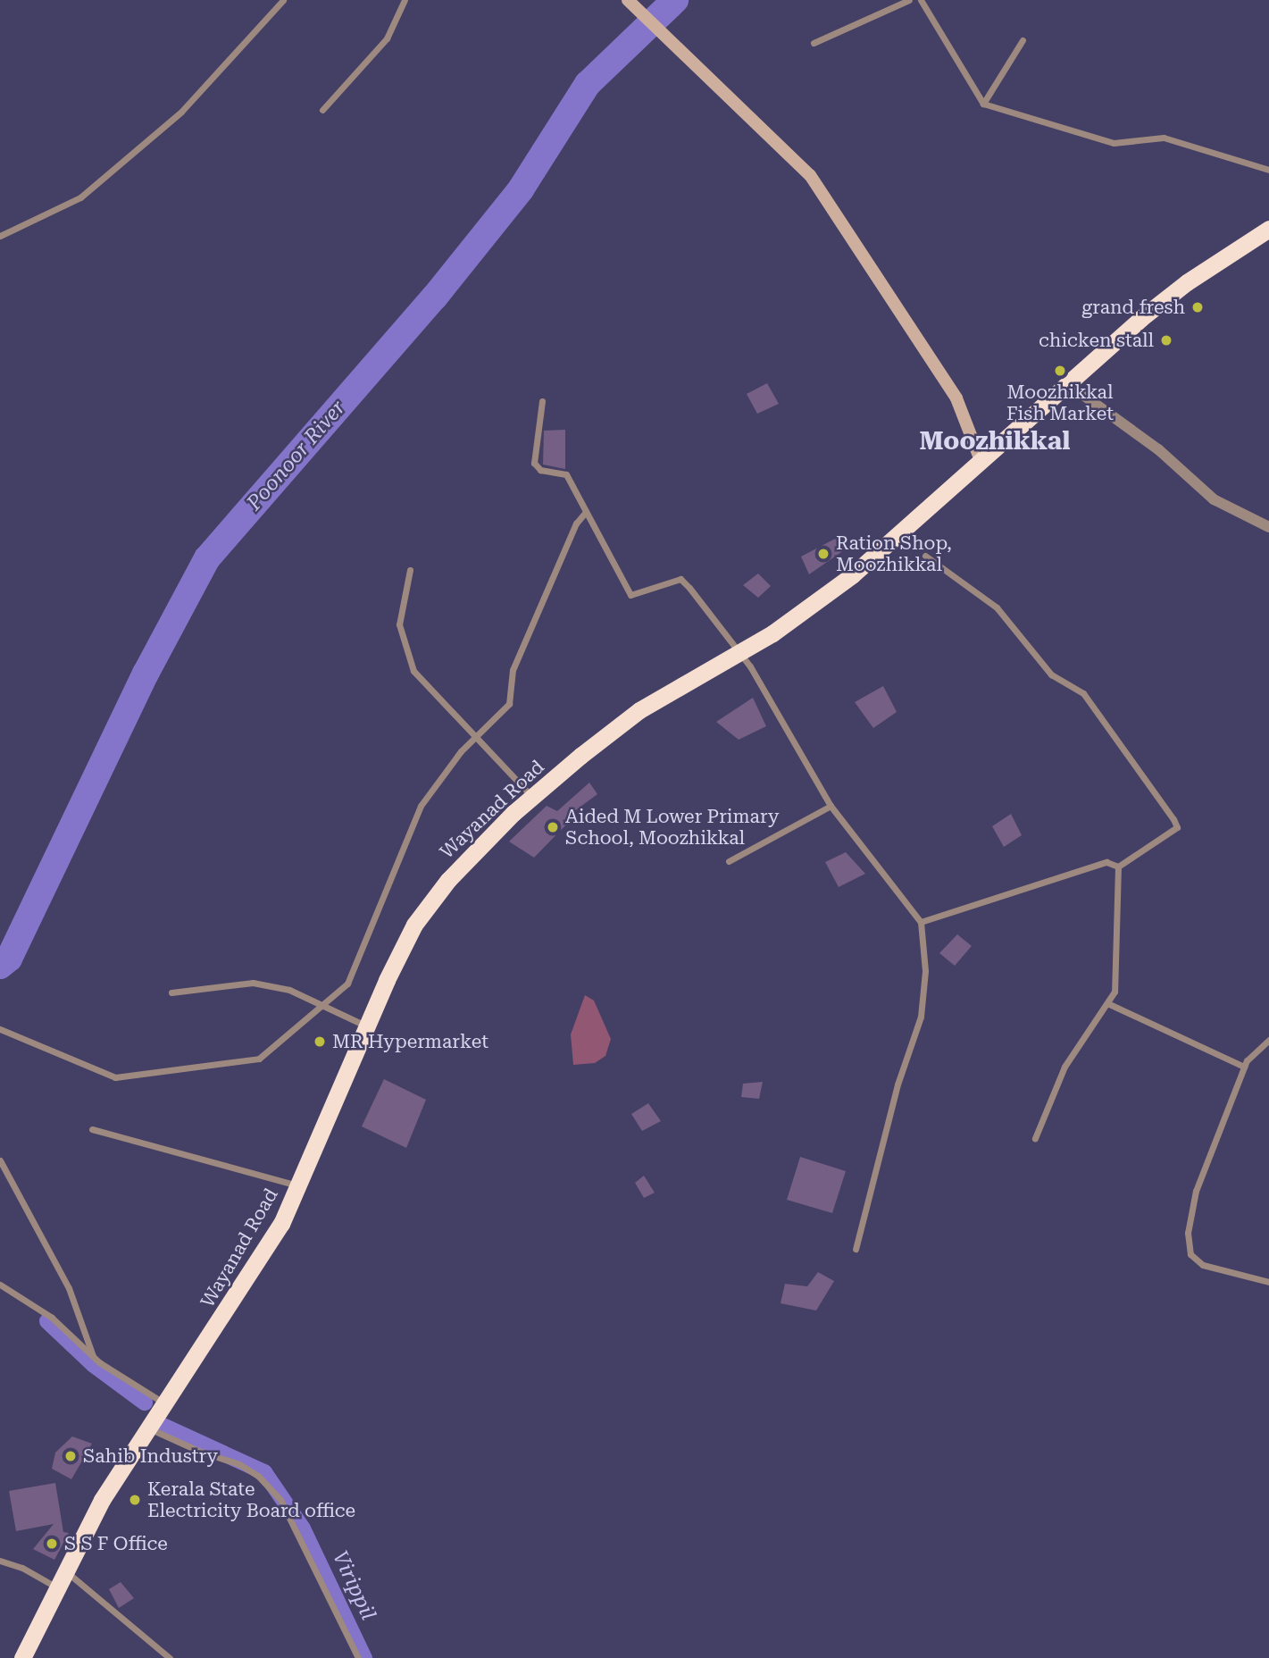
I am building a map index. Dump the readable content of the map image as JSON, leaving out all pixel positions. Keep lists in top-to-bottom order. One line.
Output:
{"streets":{"highway":["Wayanad Road"]},"districts":["Moozhikkal"],"water":["Poonoor River","Virippil"],"places":["grand fresh","chicken stall","Moozhikkal Fish Market","Ration Shop, Moozhikkal","Aided M Lower Primary School, Moozhikkal","MR Hypermarket","Sahib Industry","Kerala State Electricity Board office","S S F Office"]}
